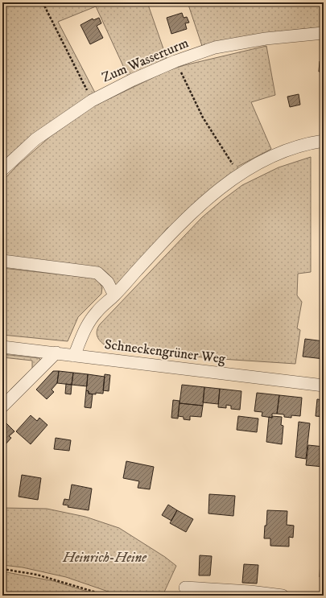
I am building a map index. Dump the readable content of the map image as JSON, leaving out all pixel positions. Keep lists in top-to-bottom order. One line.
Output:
{"streets":{"street":["Zum Wasserturm","Schneckengrüner Weg"]},"parks":["Heinrich-Heine"]}
